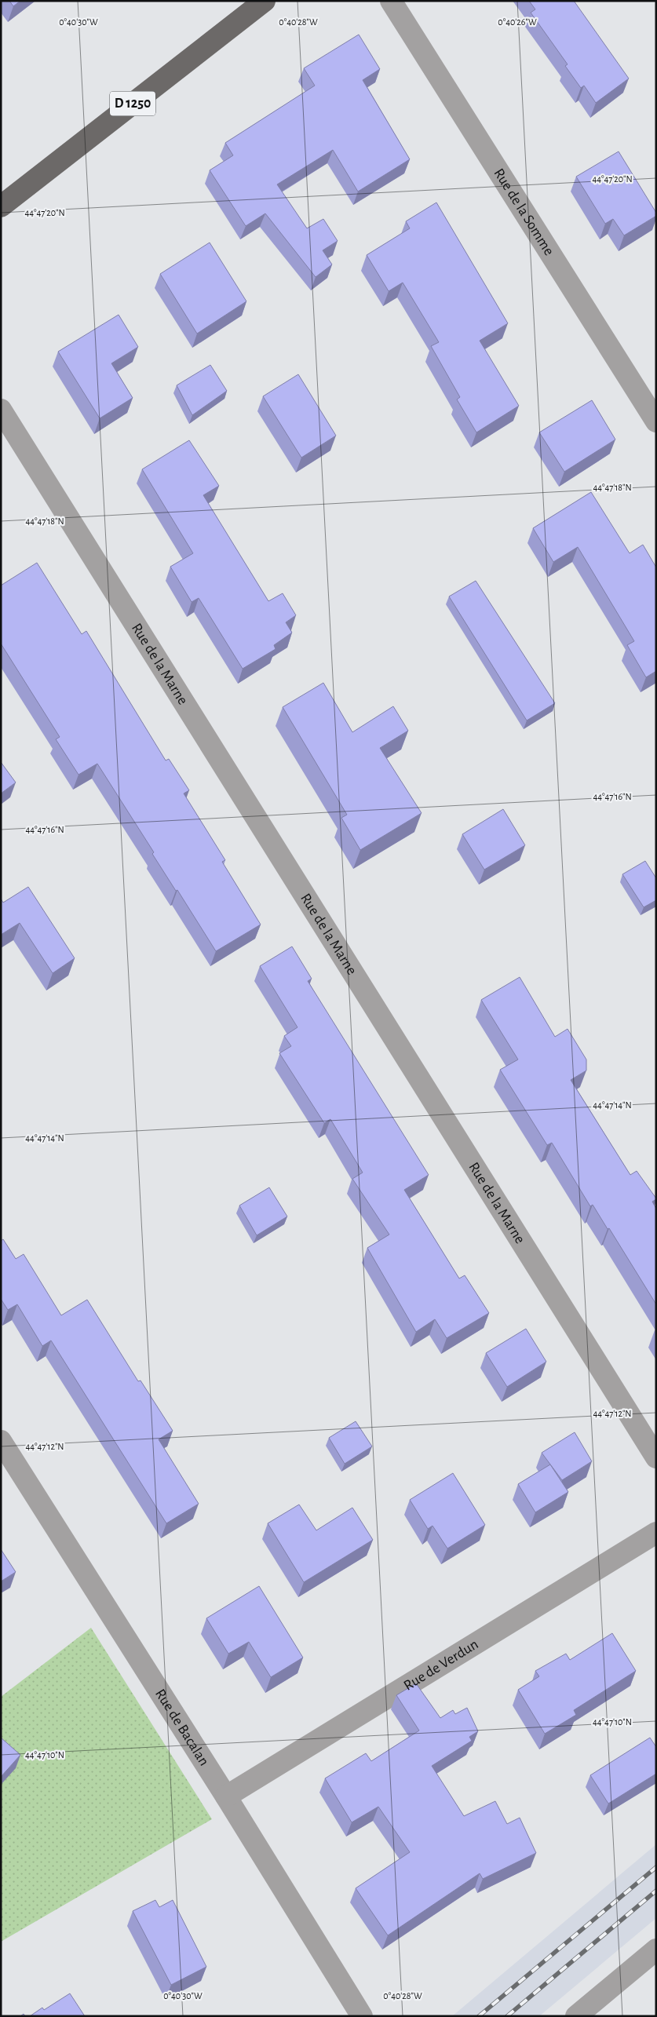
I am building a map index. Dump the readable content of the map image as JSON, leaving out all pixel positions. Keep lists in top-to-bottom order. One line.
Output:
{"streets":{"main road":["D 1250"],"street":["Rue de la Somme","Rue de la Marne","Rue de Verdun","Rue de Bacalan"]},"crossings":[["Rue de Verdun","Rue de Bacalan"]],"coordinates":["0°40'30\"W","0°40'28\"W","0°40'26\"W","44°47'20\"N","44°47'18\"N","44°47'16\"N","44°47'14\"N","44°47'12\"N","44°47'10\"N"]}
